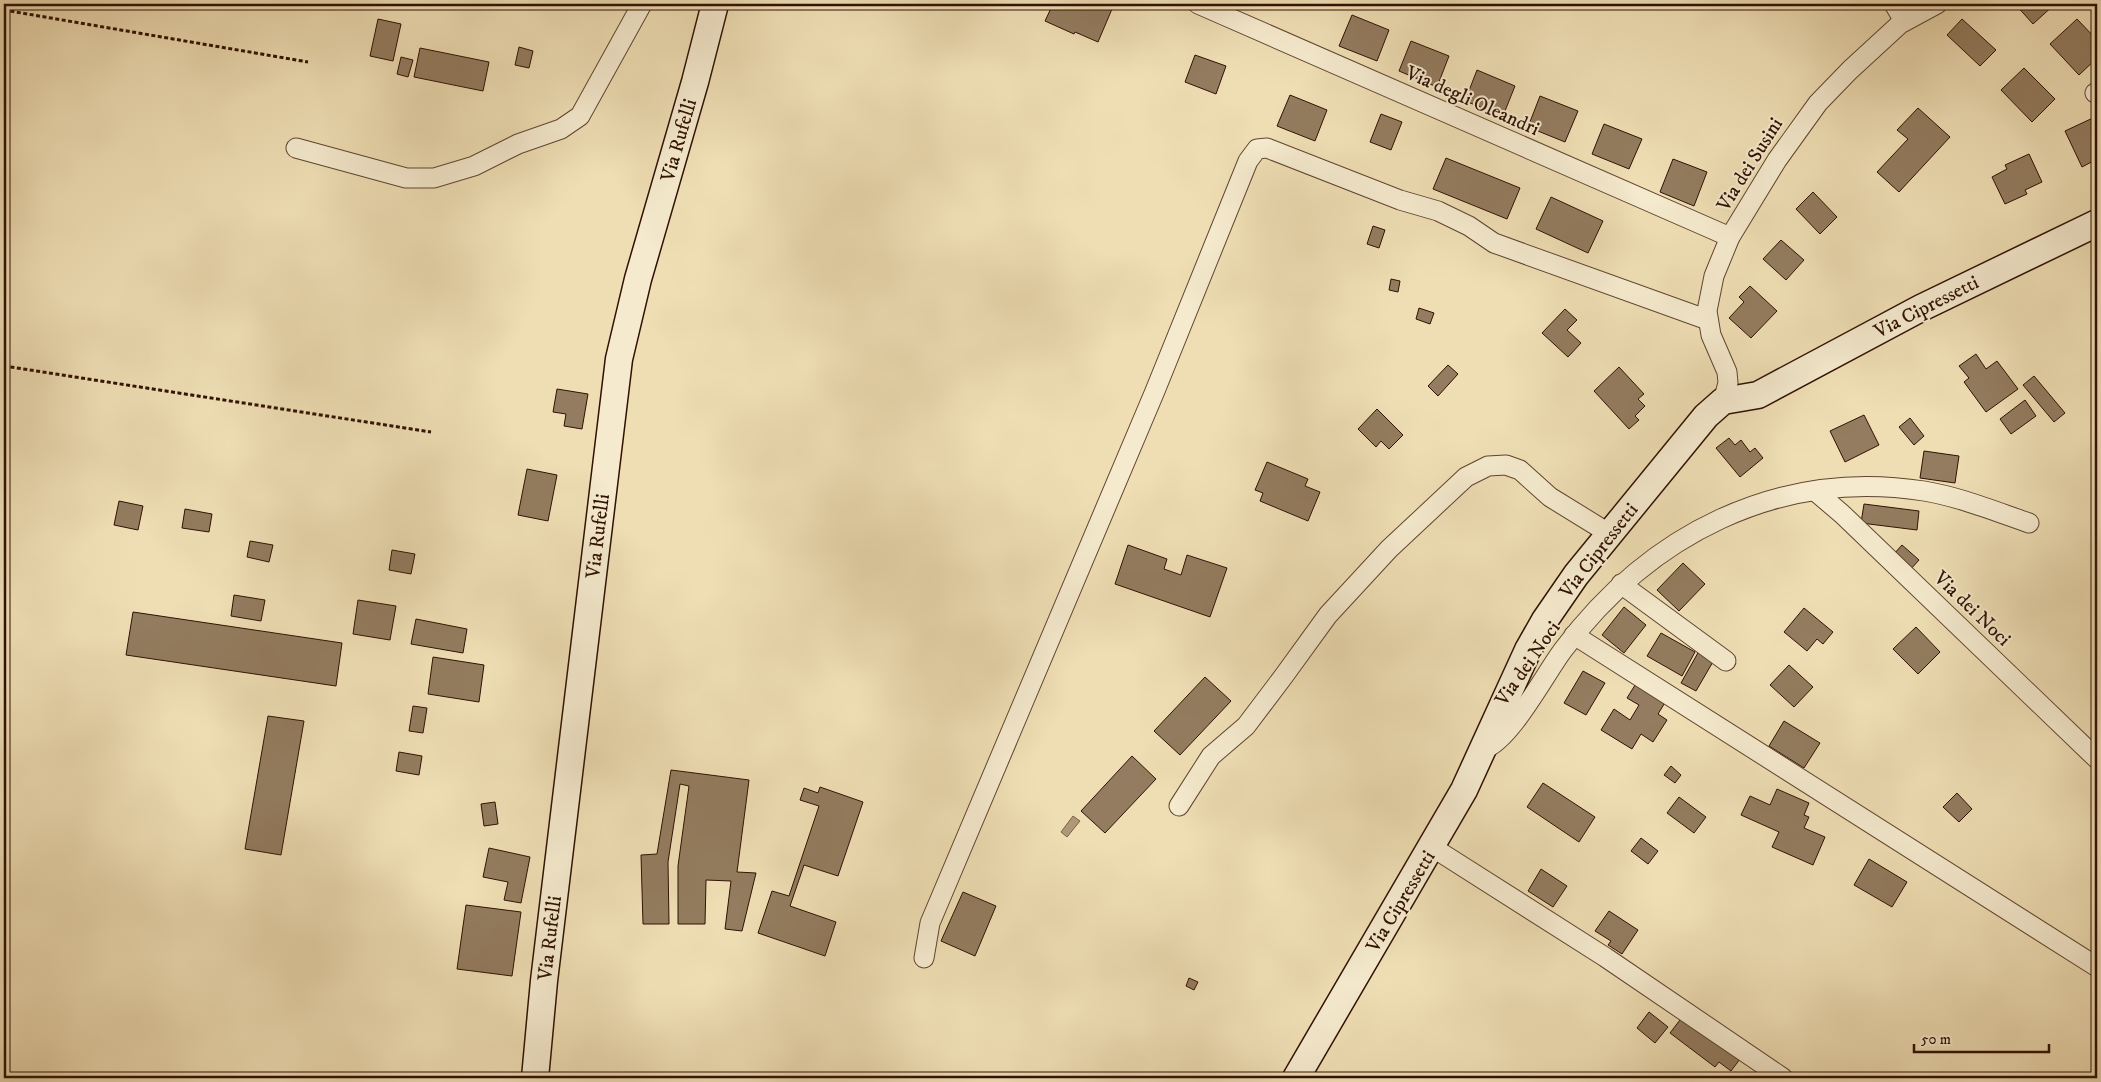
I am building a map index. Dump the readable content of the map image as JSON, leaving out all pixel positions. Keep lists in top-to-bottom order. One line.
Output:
{"streets":{"street":["Via degli Oleandri","Via Rufelli","Via dei Susini","Via Cipressetti","Via dei Noci"]},"crossings":[["Via degli Oleandri","Via dei Susini"],["Via dei Susini","Via Cipressetti"],["Via Cipressetti","Via dei Noci"]],"scale_bar":"50 m"}
